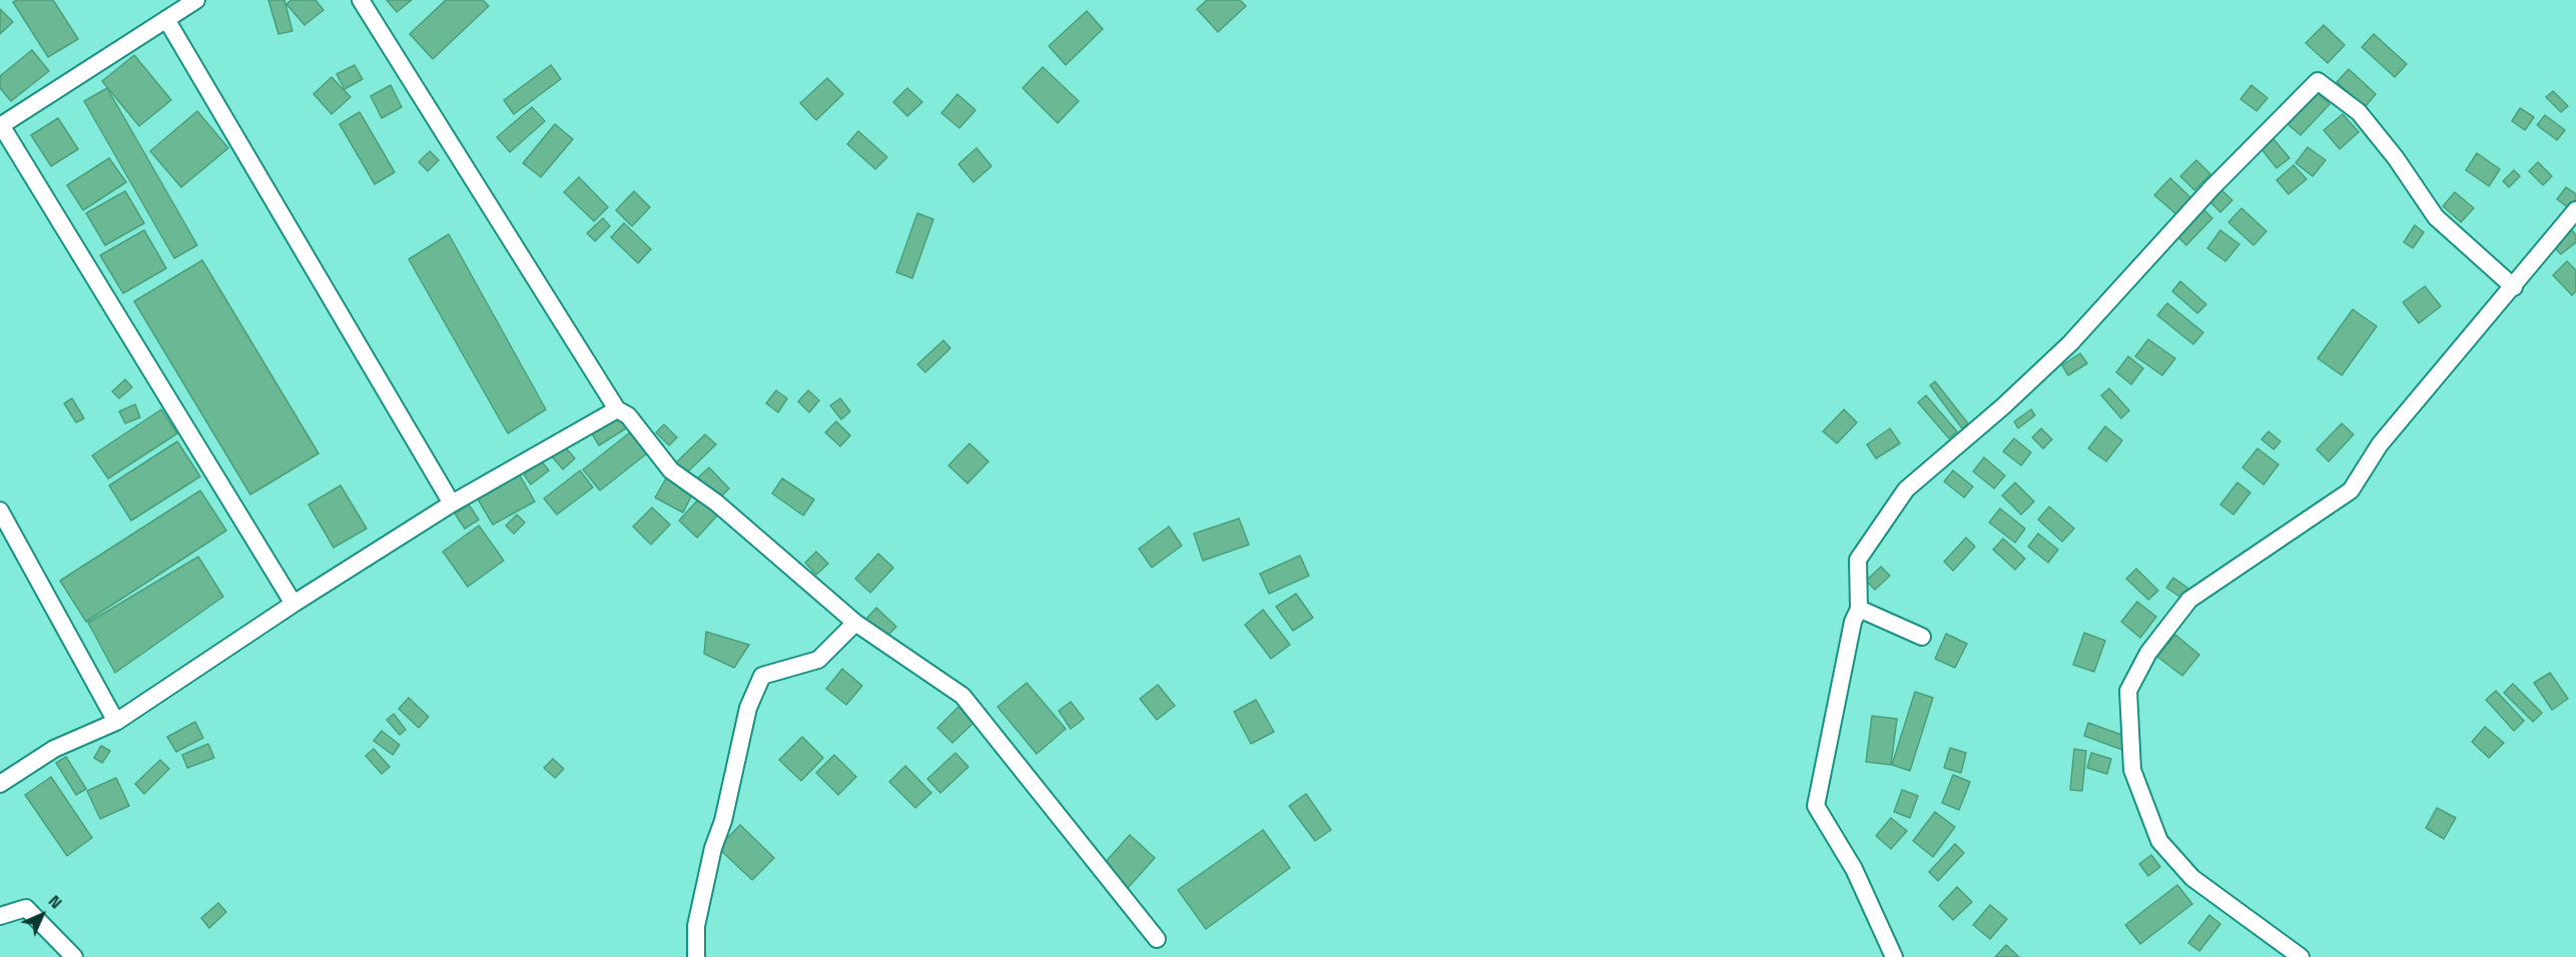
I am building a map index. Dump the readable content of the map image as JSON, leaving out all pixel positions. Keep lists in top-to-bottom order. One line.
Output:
{"north":"top right"}
